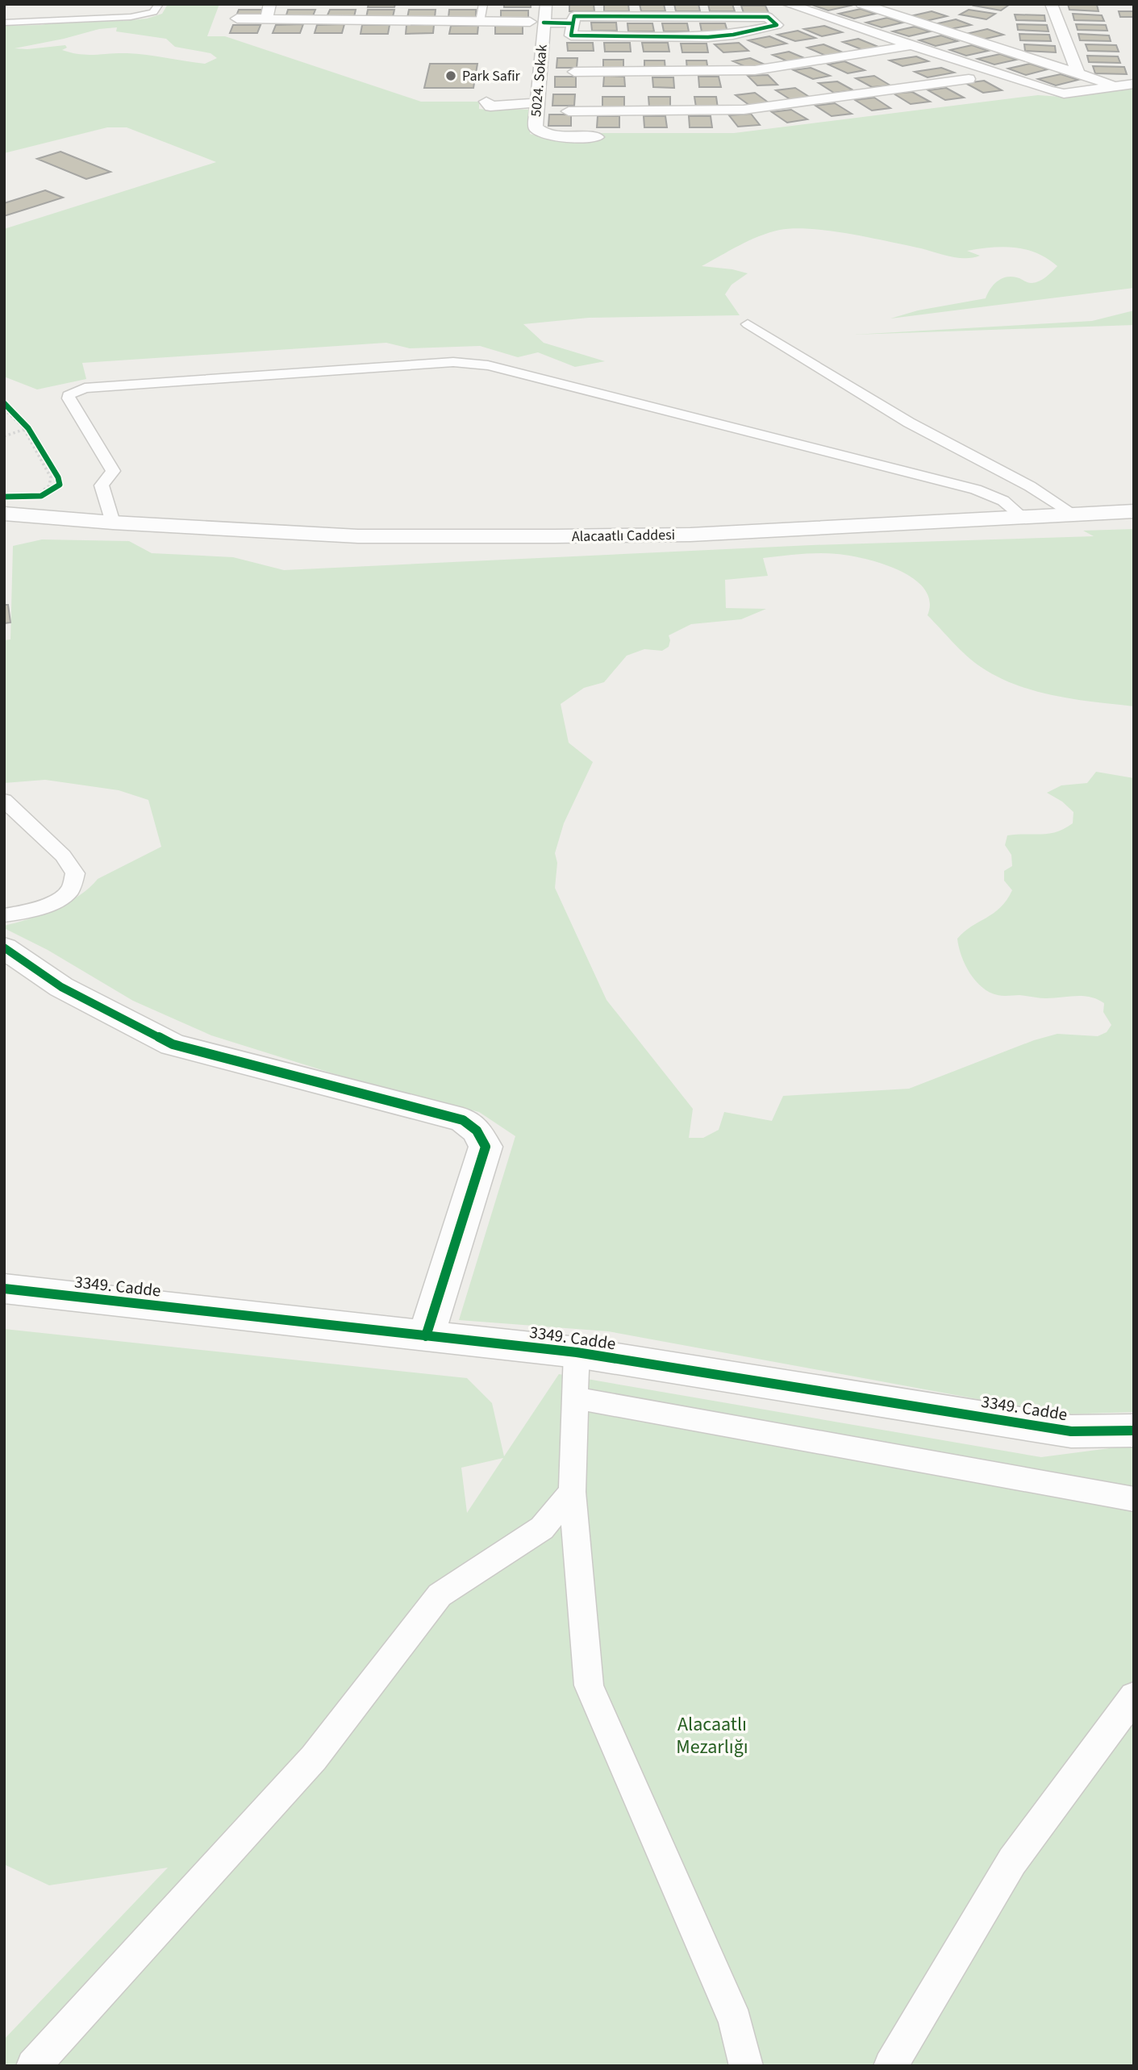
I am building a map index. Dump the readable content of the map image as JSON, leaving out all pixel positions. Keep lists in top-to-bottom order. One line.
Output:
{"streets":{"street":["5024. Sokak","Alacaatlı Caddesi","3349. Cadde"]},"parks":["Alacaatlı Mezarlığı"],"places":["Park Safir"]}
